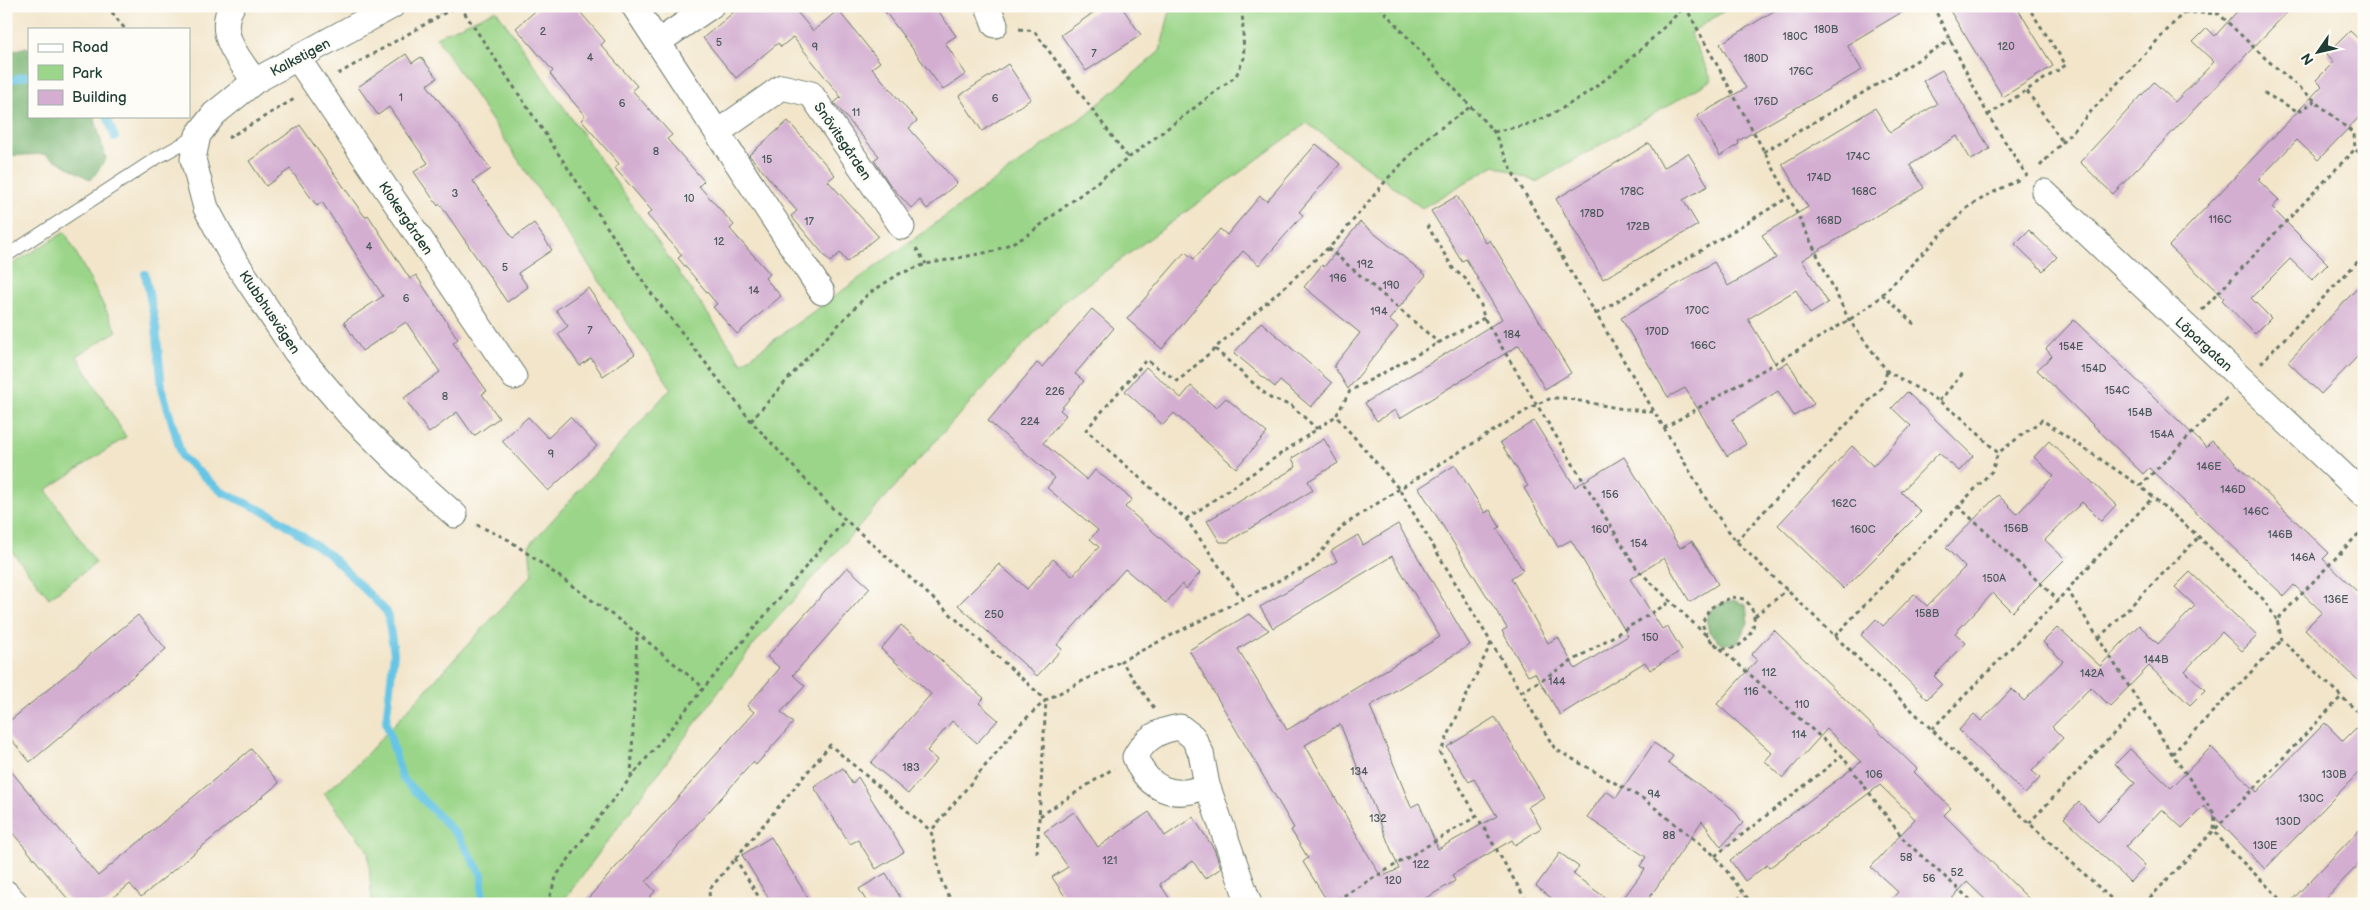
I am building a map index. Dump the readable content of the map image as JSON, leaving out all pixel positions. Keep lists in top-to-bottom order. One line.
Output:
{"streets":{"street":["Kalkstigen","Snövitsgården","Klokergården","Klubbhusvägen","Löpargatan"]},"crossings":[["Kalkstigen","Klokergården"],["Kalkstigen","Klubbhusvägen"]],"house_numbers":["180B","2","180C","5","120","9","7","4","180D","176C","1","6","176D","6","11","8","174C","15","174D","178C","168C","3","10","178D","116C","168D","17","172B","12","4","192","5","196","190","14","6","170C","194","7","170D","184","166C","154E","154D","154C","226","8","154B","224","154A","9","146E","146D","156","162C","146C","156B","160","160C","146B","154","146A","150A","136E","158B","250","150","144B","112","142A","144","116","110","114","183","134","106","130B","94","130C","132","130D","88","130E","58","121","122","52","56","120"],"legend":["Road","Park","Building"],"north":"bottom left"}
